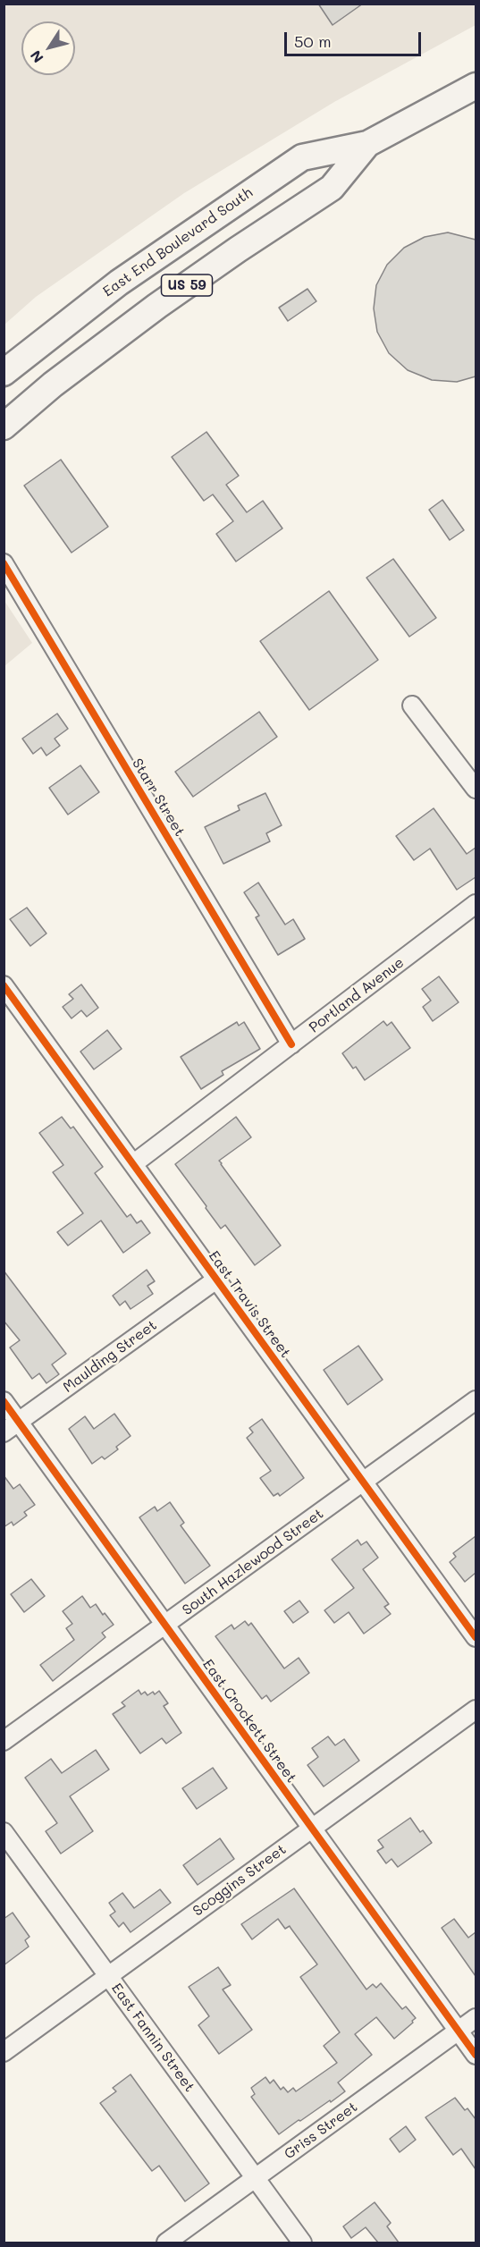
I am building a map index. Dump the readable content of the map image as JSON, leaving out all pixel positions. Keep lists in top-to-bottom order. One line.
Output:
{"streets":{"highway":["East End Boulevard South","US 59"],"street":["Starr Street","Portland Avenue","East Travis Street","Maulding Street","South Hazlewood Street","East Crockett Street","Scoggins Street","East Fannin Street","Griss Street"]},"crossings":[["Starr Street","Portland Avenue"],["Portland Avenue","East Travis Street"],["East Travis Street","Maulding Street"],["East Travis Street","South Hazlewood Street"],["Maulding Street","East Crockett Street"],["South Hazlewood Street","East Crockett Street"],["East Crockett Street","Scoggins Street"],["East Crockett Street","Griss Street"],["Scoggins Street","East Fannin Street"],["East Fannin Street","Griss Street"]],"scale_bar":"50 m","north":"bottom left"}
